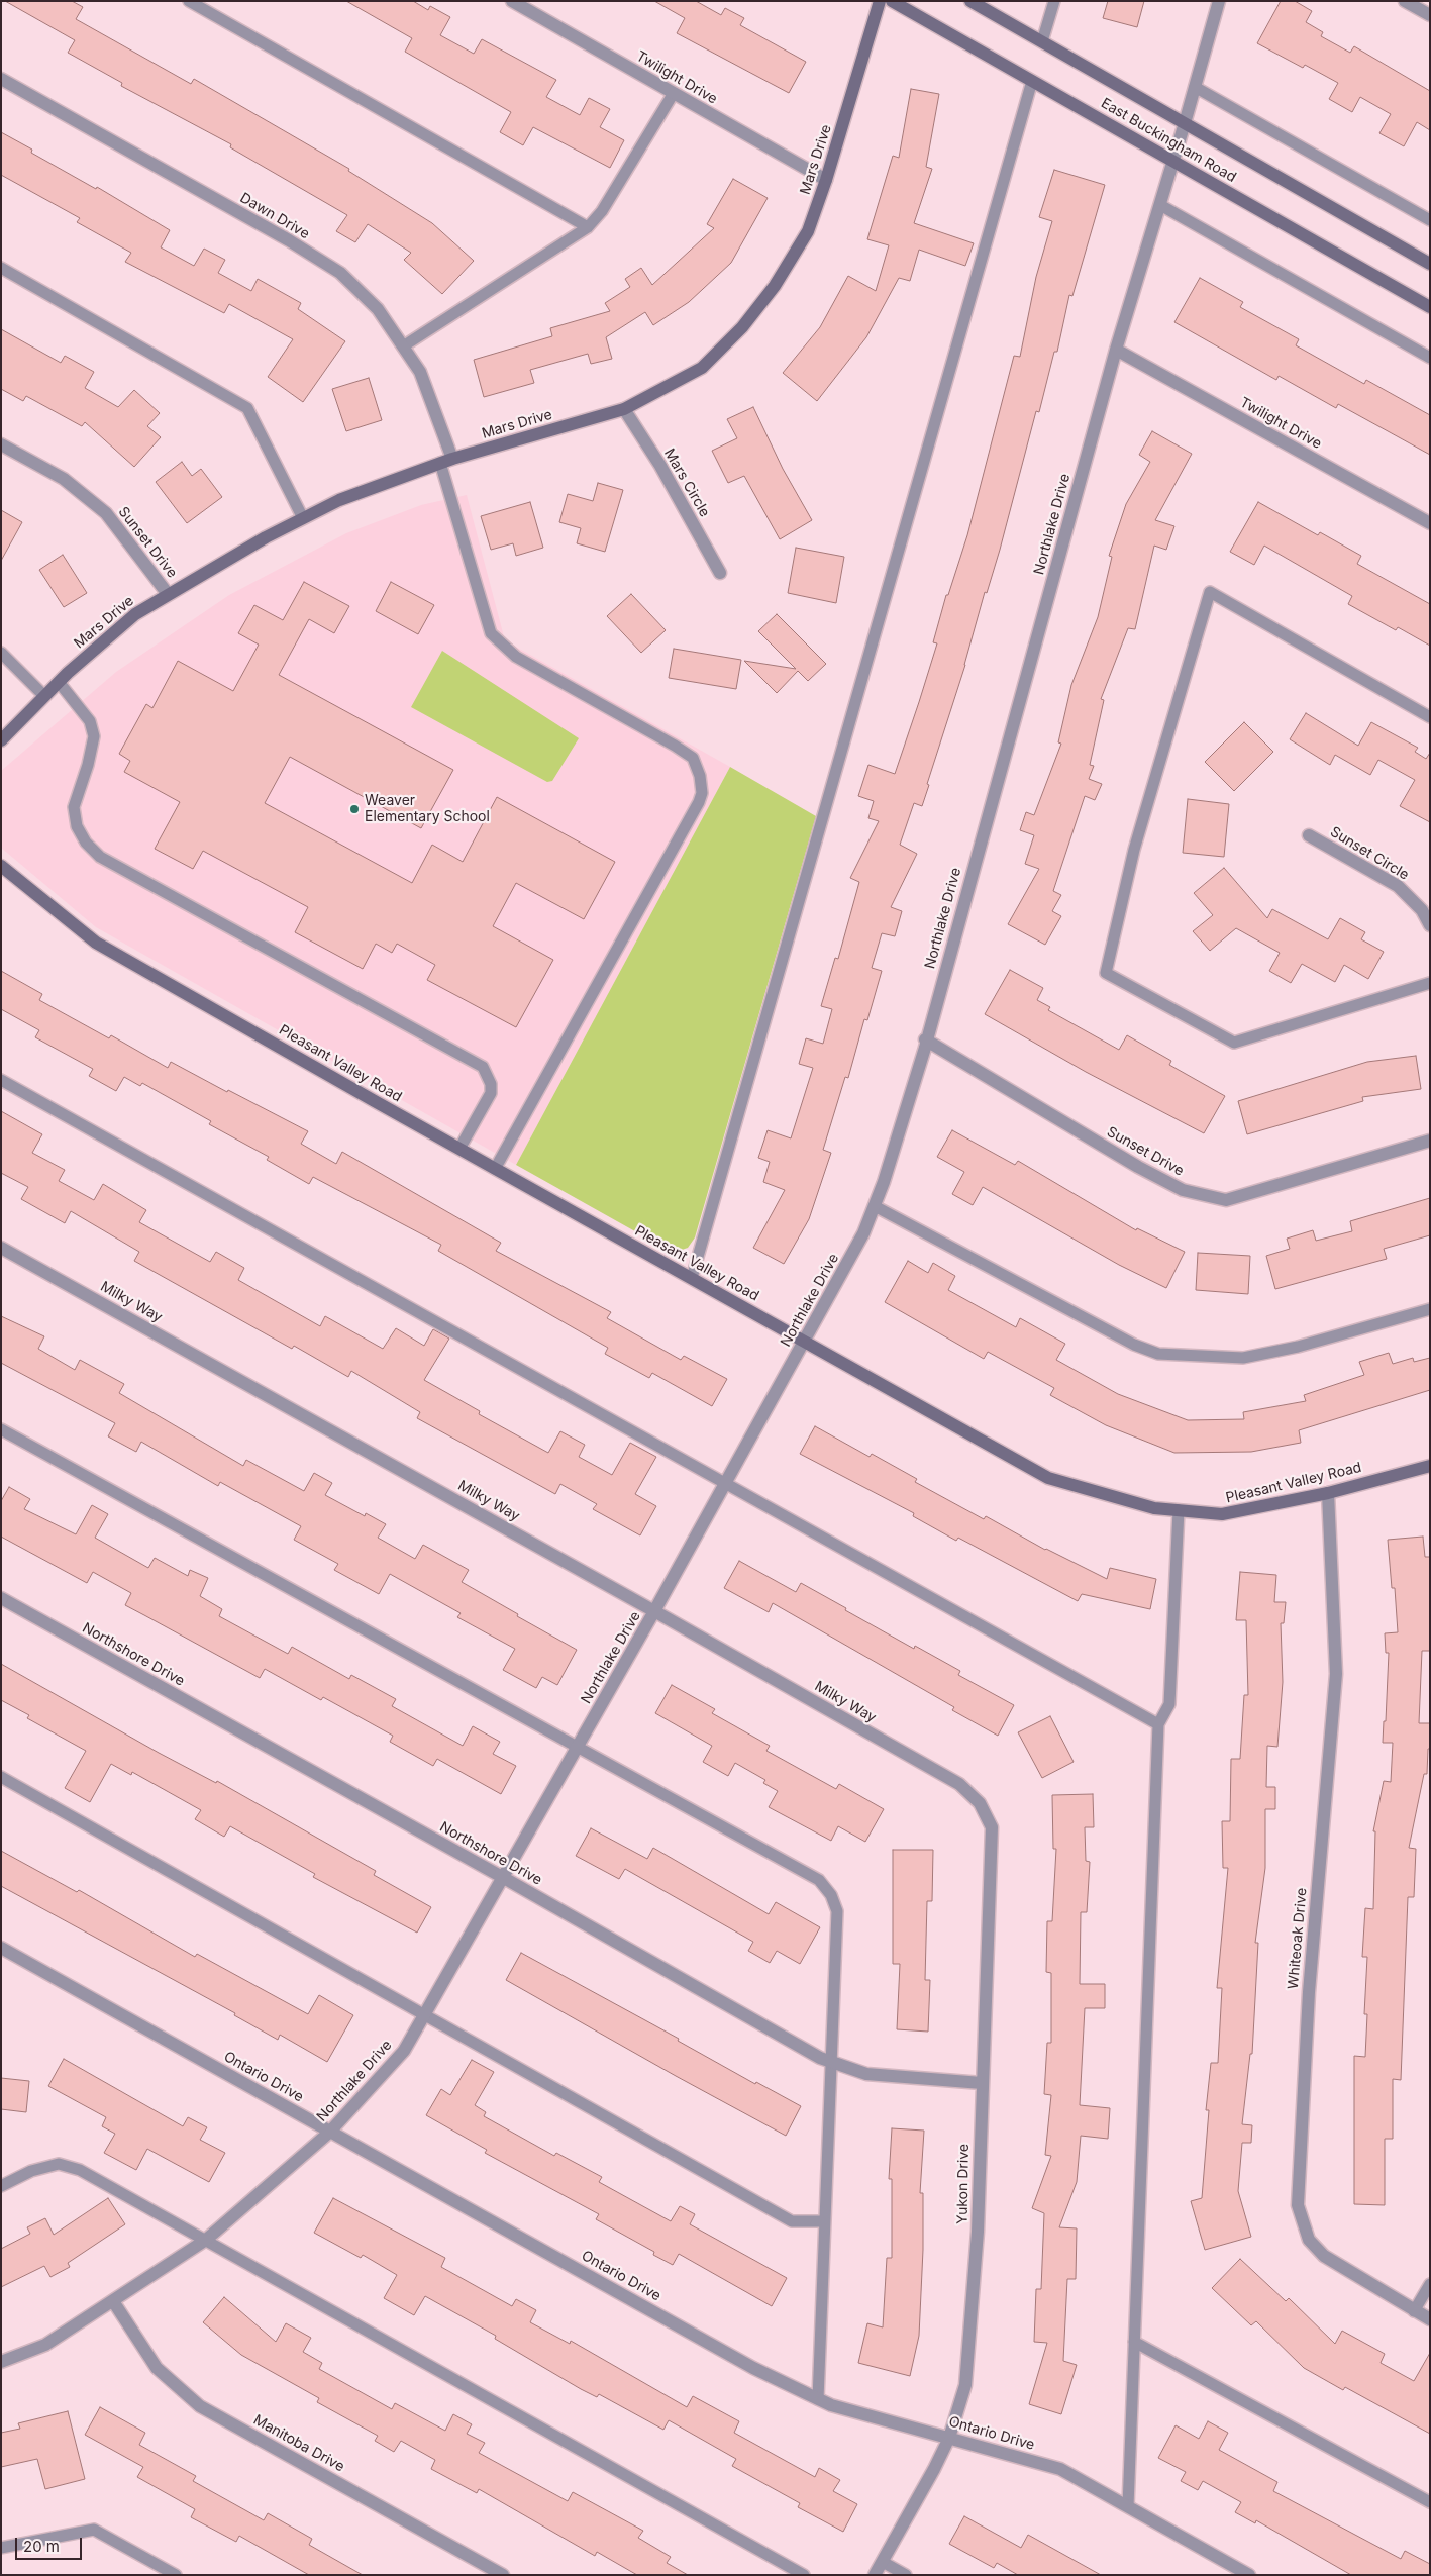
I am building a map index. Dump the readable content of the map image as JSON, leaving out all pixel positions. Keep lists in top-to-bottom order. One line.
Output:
{"streets":{"street":["Twilight Drive","East Buckingham Road","Mars Drive","Dawn Drive","Mars Circle","Northlake Drive","Sunset Drive","Sunset Circle","Pleasant Valley Road","Milky Way","Northshore Drive","Whiteoak Drive","Ontario Drive","Yukon Drive","Manitoba Drive"]},"crossings":[["Twilight Drive","Mars Drive"],["Twilight Drive","Northlake Drive"],["East Buckingham Road","Northlake Drive"],["Mars Drive","Dawn Drive"],["Mars Drive","Mars Circle"],["Mars Drive","Sunset Drive"],["Northlake Drive","Sunset Drive"],["Northlake Drive","Pleasant Valley Road"],["Northlake Drive","Milky Way"],["Northlake Drive","Northshore Drive"],["Northlake Drive","Ontario Drive"],["Northlake Drive","Manitoba Drive"],["Pleasant Valley Road","Whiteoak Drive"],["Milky Way","Yukon Drive"],["Northshore Drive","Yukon Drive"],["Ontario Drive","Yukon Drive"]],"places":["Weaver Elementary School"],"scale_bar":"20 m"}
